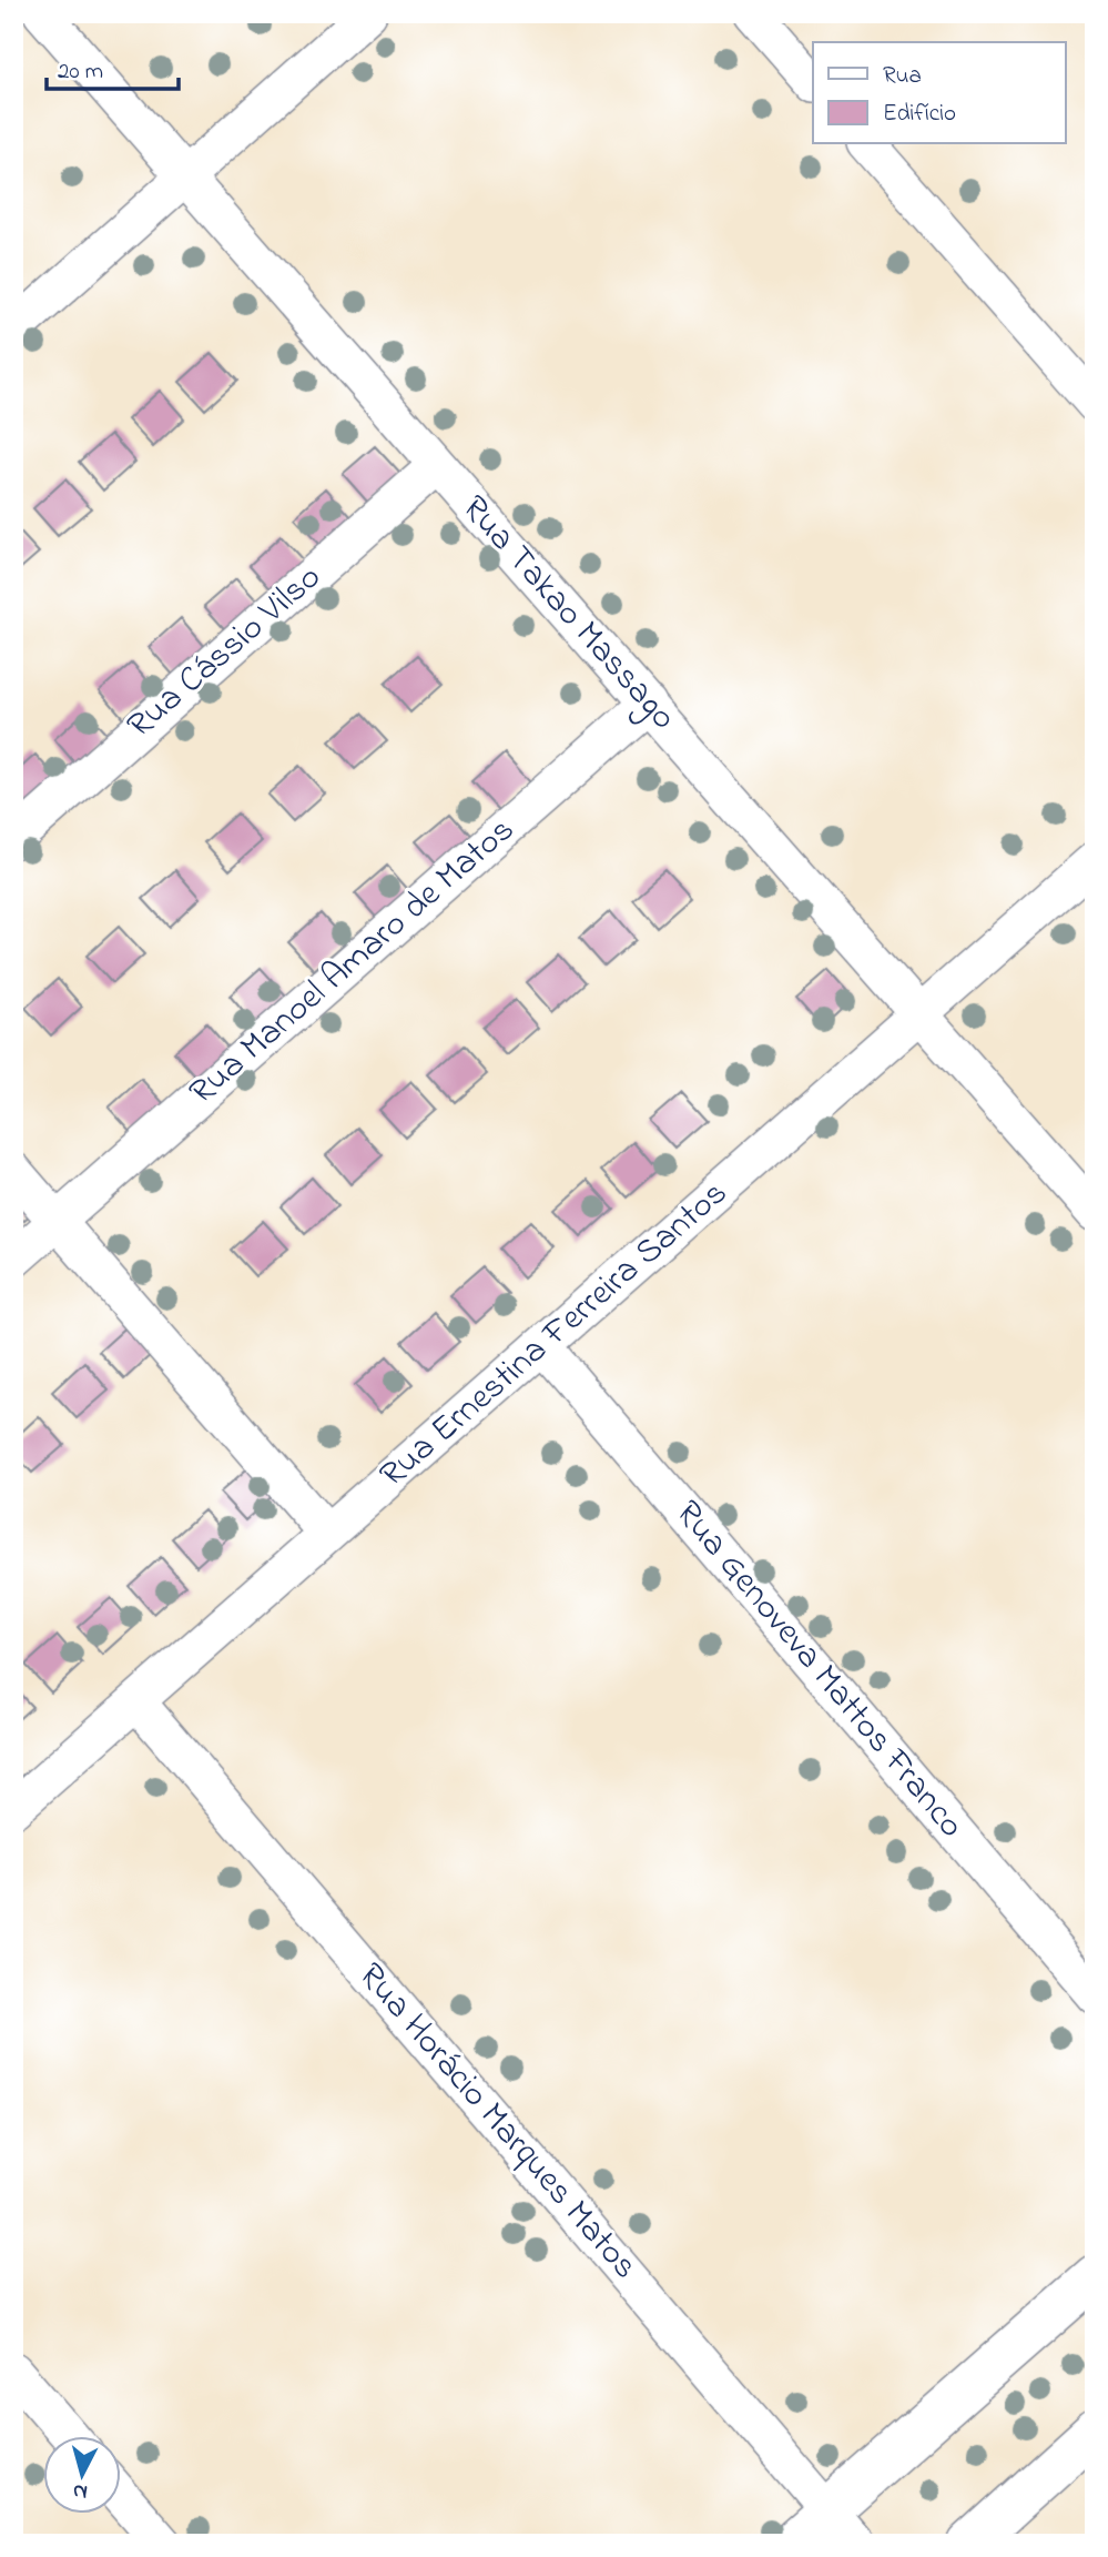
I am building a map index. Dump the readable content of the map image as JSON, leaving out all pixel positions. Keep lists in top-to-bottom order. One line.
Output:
{"streets":{"street":["Rua Takao Massago","Rua Cássio Vilso","Rua Manoel Amaro de Matos","Rua Ernestina Ferreira Santos","Rua Genoveva Mattos Franco","Rua Horácio Marques Matos"]},"crossings":[["Rua Takao Massago","Rua Cássio Vilso"],["Rua Takao Massago","Rua Manoel Amaro de Matos"],["Rua Takao Massago","Rua Ernestina Ferreira Santos"],["Rua Ernestina Ferreira Santos","Rua Genoveva Mattos Franco"],["Rua Ernestina Ferreira Santos","Rua Horácio Marques Matos"]],"legend":["Rua","Edifício"],"scale_bar":"20 m","north":"bottom"}
